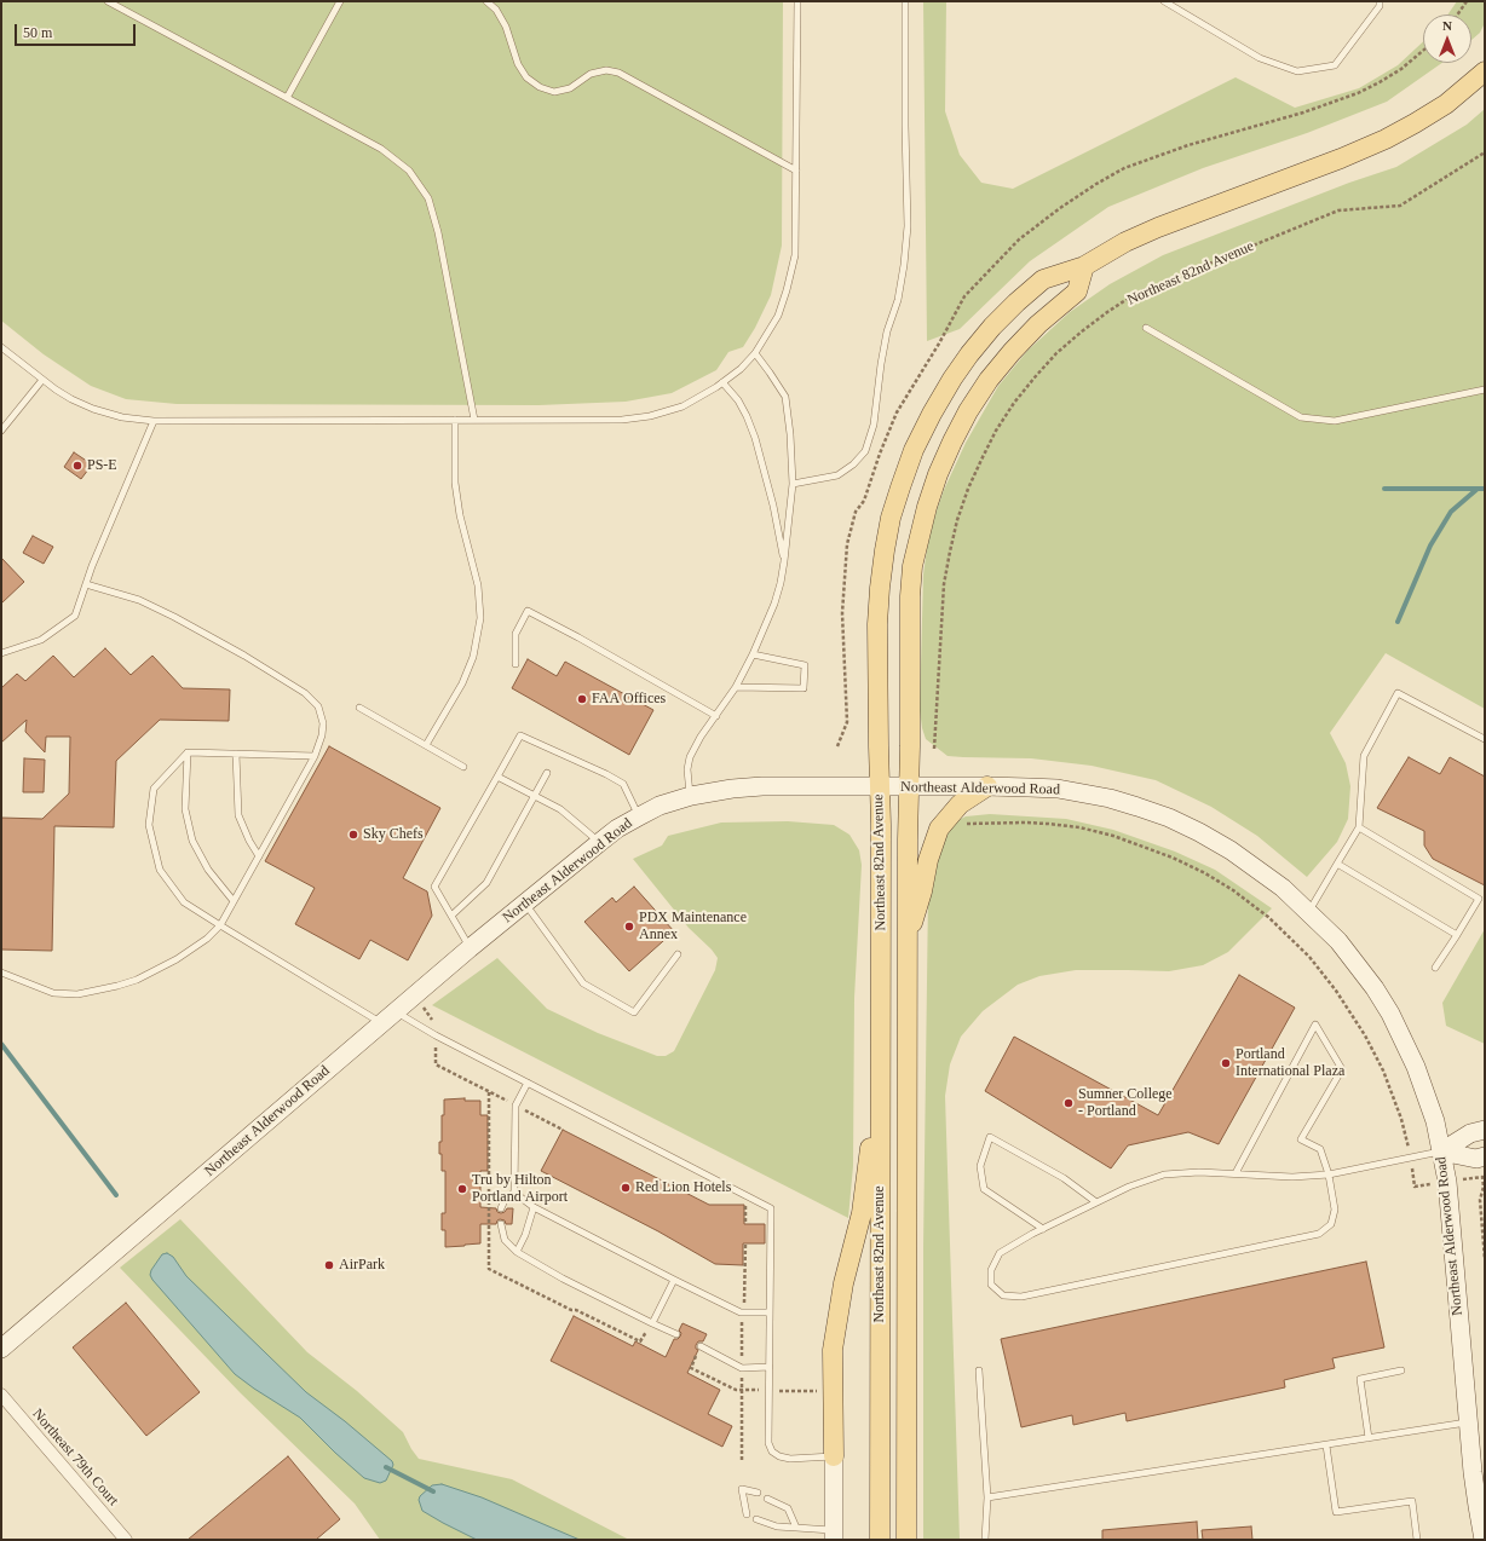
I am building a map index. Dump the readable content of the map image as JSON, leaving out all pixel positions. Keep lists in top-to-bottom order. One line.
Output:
{"streets":{"main road":["Northeast 82nd Avenue"],"street":["Northeast Alderwood Road","Northeast 79th Court"]},"crossings":[["Northeast 82nd Avenue","Northeast Alderwood Road"]],"places":["PS-E","FAA Offices","Sky Chefs","PDX Maintenance Annex","Portland International Plaza","Sumner College - Portland","Red Lion Hotels","Tru by Hilton Portland Airport","AirPark"],"scale_bar":"50 m","north":"top"}
